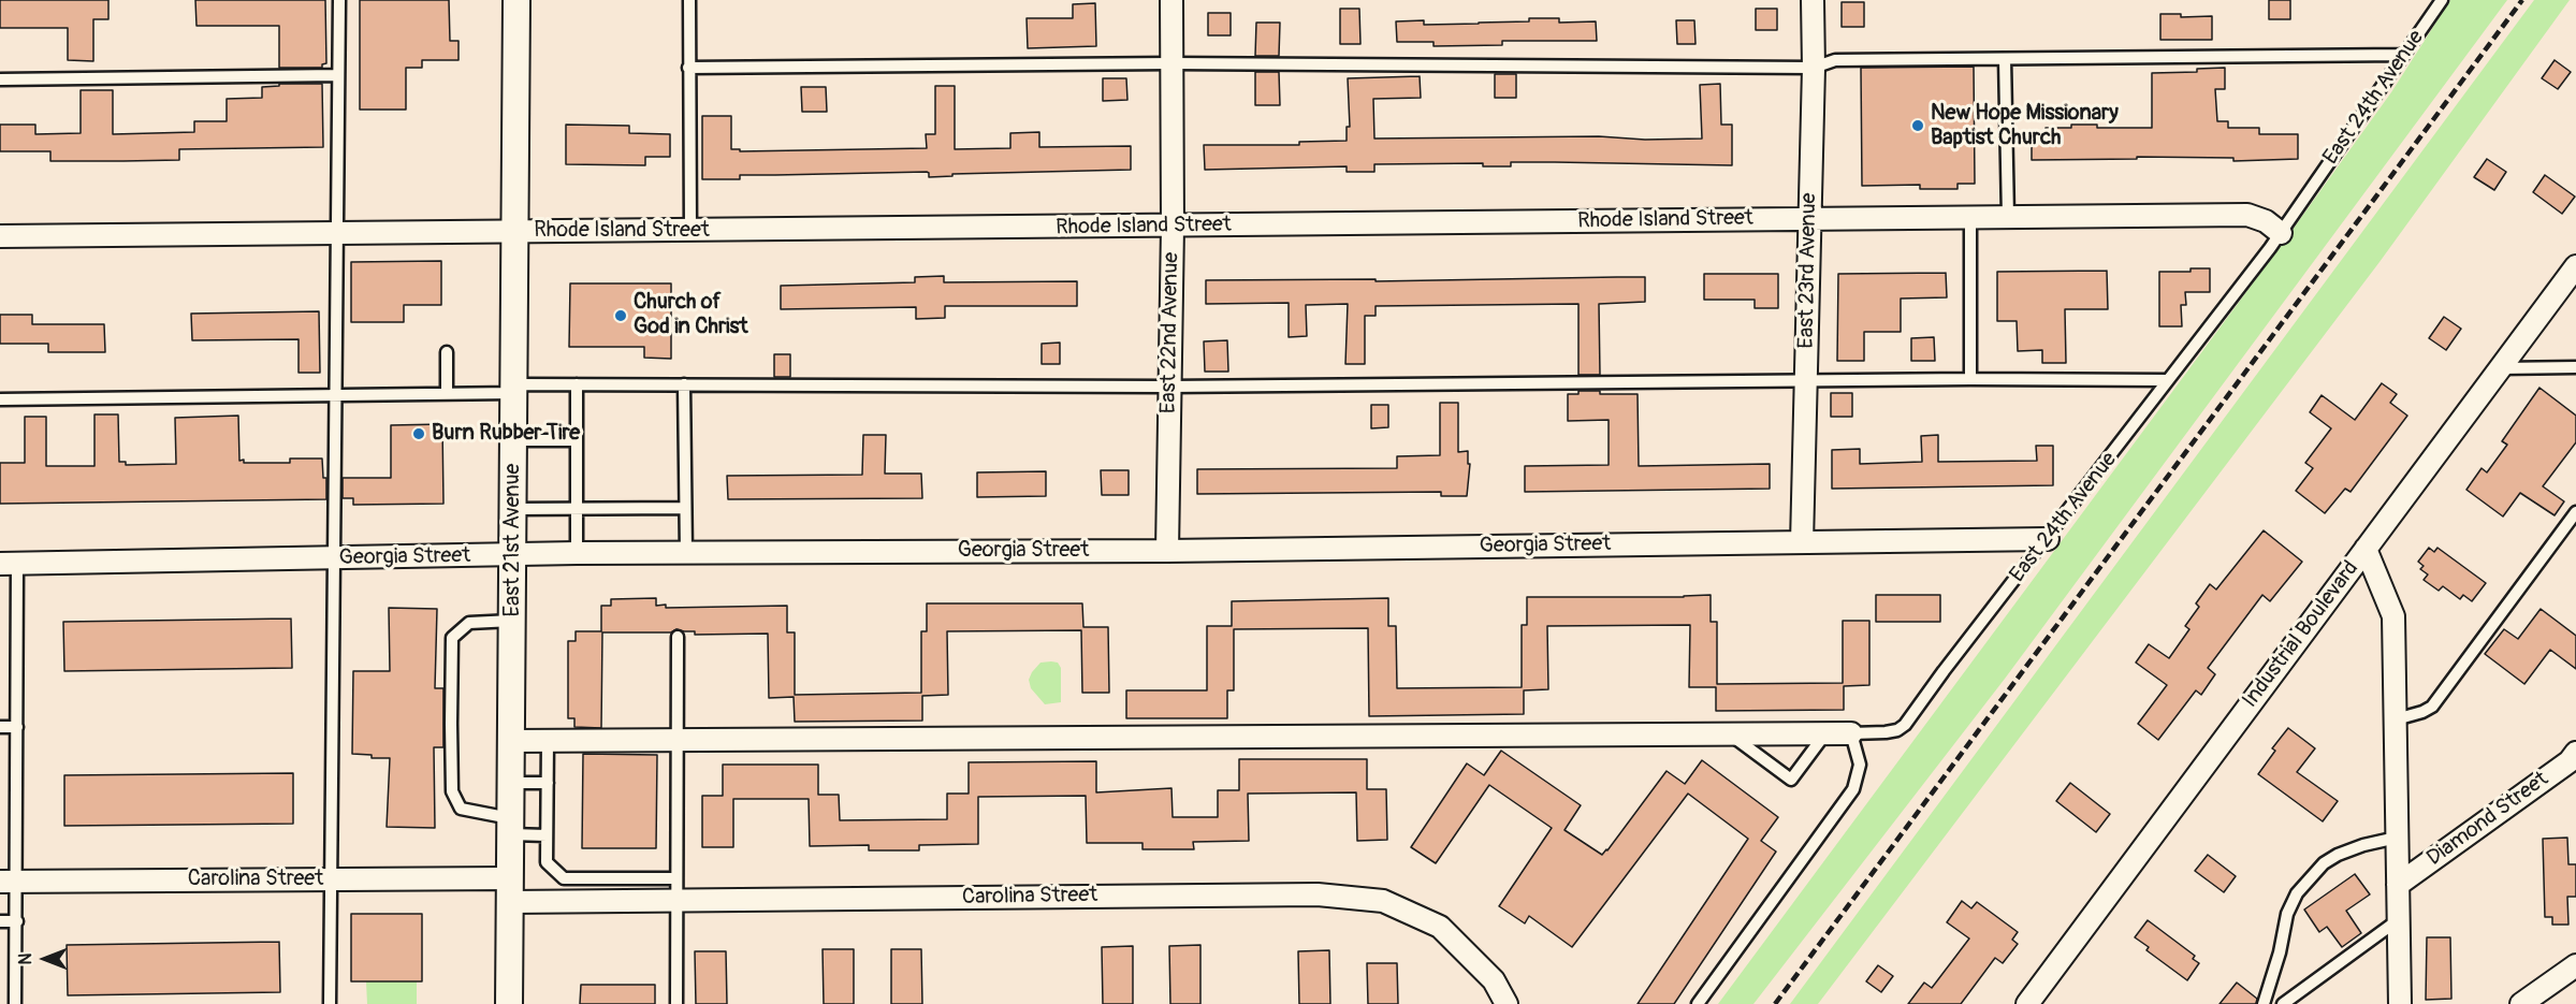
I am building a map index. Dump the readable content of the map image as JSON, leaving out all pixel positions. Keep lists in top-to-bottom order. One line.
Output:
{"streets":{"street":["Rhode Island Street","East 23rd Avenue","East 22nd Avenue","East 21st Avenue","Georgia Street","Industrial Boulevard","Diamond Street","Carolina Street"],"lane":["East 24th Avenue"]},"crossings":[["East 24th Avenue","Rhode Island Street"],["East 24th Avenue","Georgia Street"],["Rhode Island Street","East 23rd Avenue"],["Rhode Island Street","East 22nd Avenue"],["Rhode Island Street","East 21st Avenue"],["East 23rd Avenue","Georgia Street"],["East 22nd Avenue","Georgia Street"],["East 21st Avenue","Georgia Street"],["East 21st Avenue","Carolina Street"]],"places":["New Hope Missionary Baptist Church","Church of God in Christ","Burn Rubber Tire"],"north":"left"}
